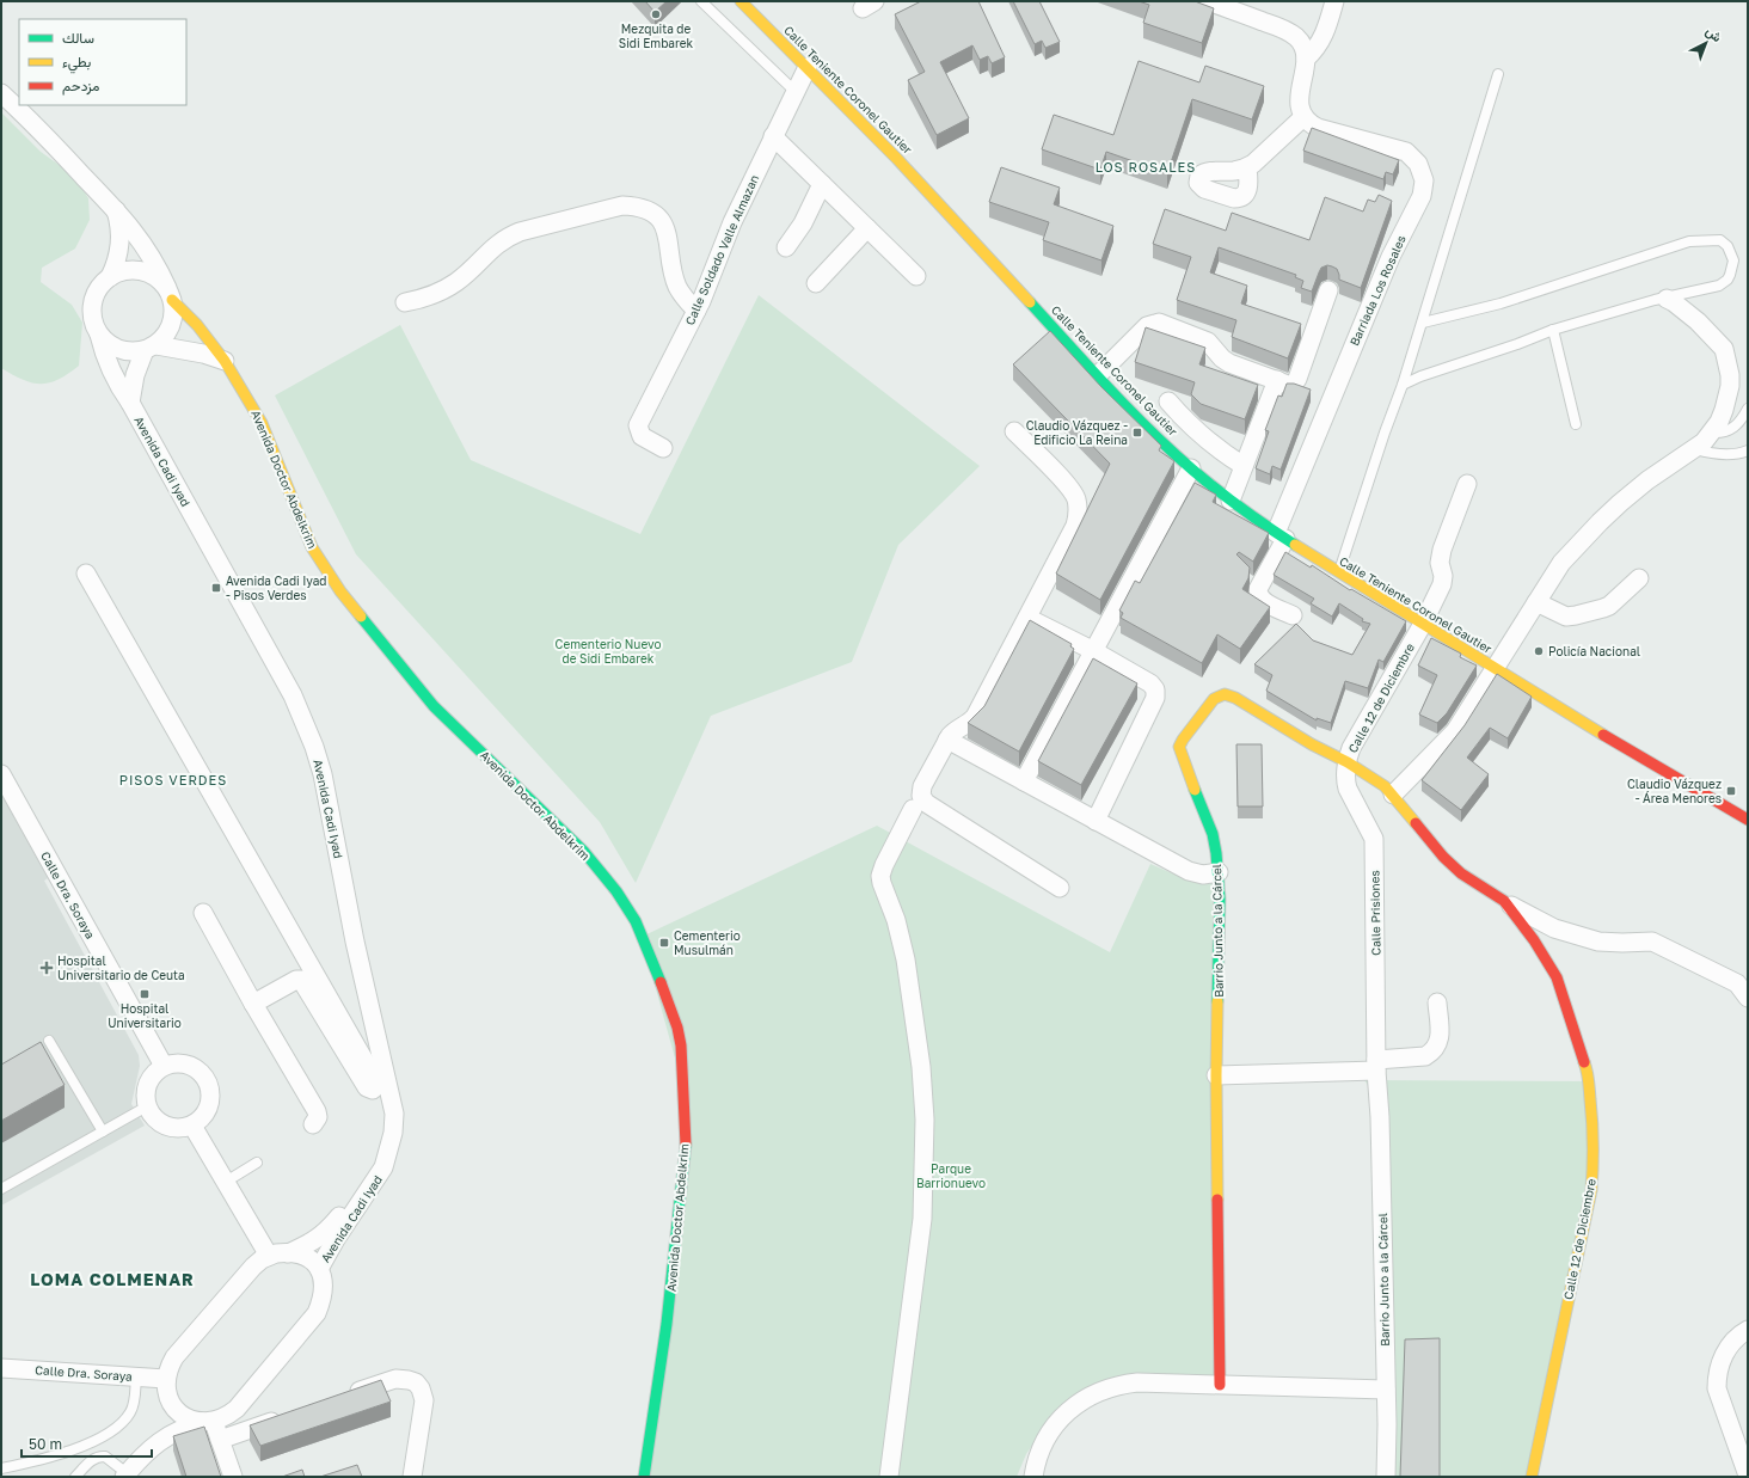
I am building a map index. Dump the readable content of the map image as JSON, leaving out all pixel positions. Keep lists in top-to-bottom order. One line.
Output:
{"streets":{"street":["Calle Teniente Coronel Gautier","Calle Soldado Valle Almazan","Barriada Los Rosales","Avenida Cadi Iyad","Avenida Doctor Abdelkrim","Calle 12 de Diciembre","Calle Dra. Soraya","Calle Prisiones","Barrio Junto a la Cárcel"]},"crossings":[["Calle Teniente Coronel Gautier","Calle Soldado Valle Almazan"],["Calle Teniente Coronel Gautier","Barriada Los Rosales"],["Calle Teniente Coronel Gautier","Calle 12 de Diciembre"],["Avenida Cadi Iyad","Avenida Doctor Abdelkrim"],["Calle 12 de Diciembre","Calle Prisiones"],["Calle 12 de Diciembre","Barrio Junto a la Cárcel"],["Calle Prisiones","Barrio Junto a la Cárcel"]],"districts":["LOS ROSALES","PISOS VERDES","LOMA COLMENAR"],"parks":["Cementerio Nuevo de Sidi Embarek","Parque Barrionuevo"],"places":{"other":["Mezquita de Sidi Embarek","Policía Nacional"],"transit":["Claudio Vázquez - Edificio La Reina","Avenida Cadi Iyad - Pisos Verdes","Claudio Vázquez - Área Menores","Cementerio Musulmán","Hospital Universitario"],"health":["Hospital Universitario de Ceuta"]},"legend":["سالك","بطيء","مزدحم"],"scale_bar":"50 m","north":"top right"}
